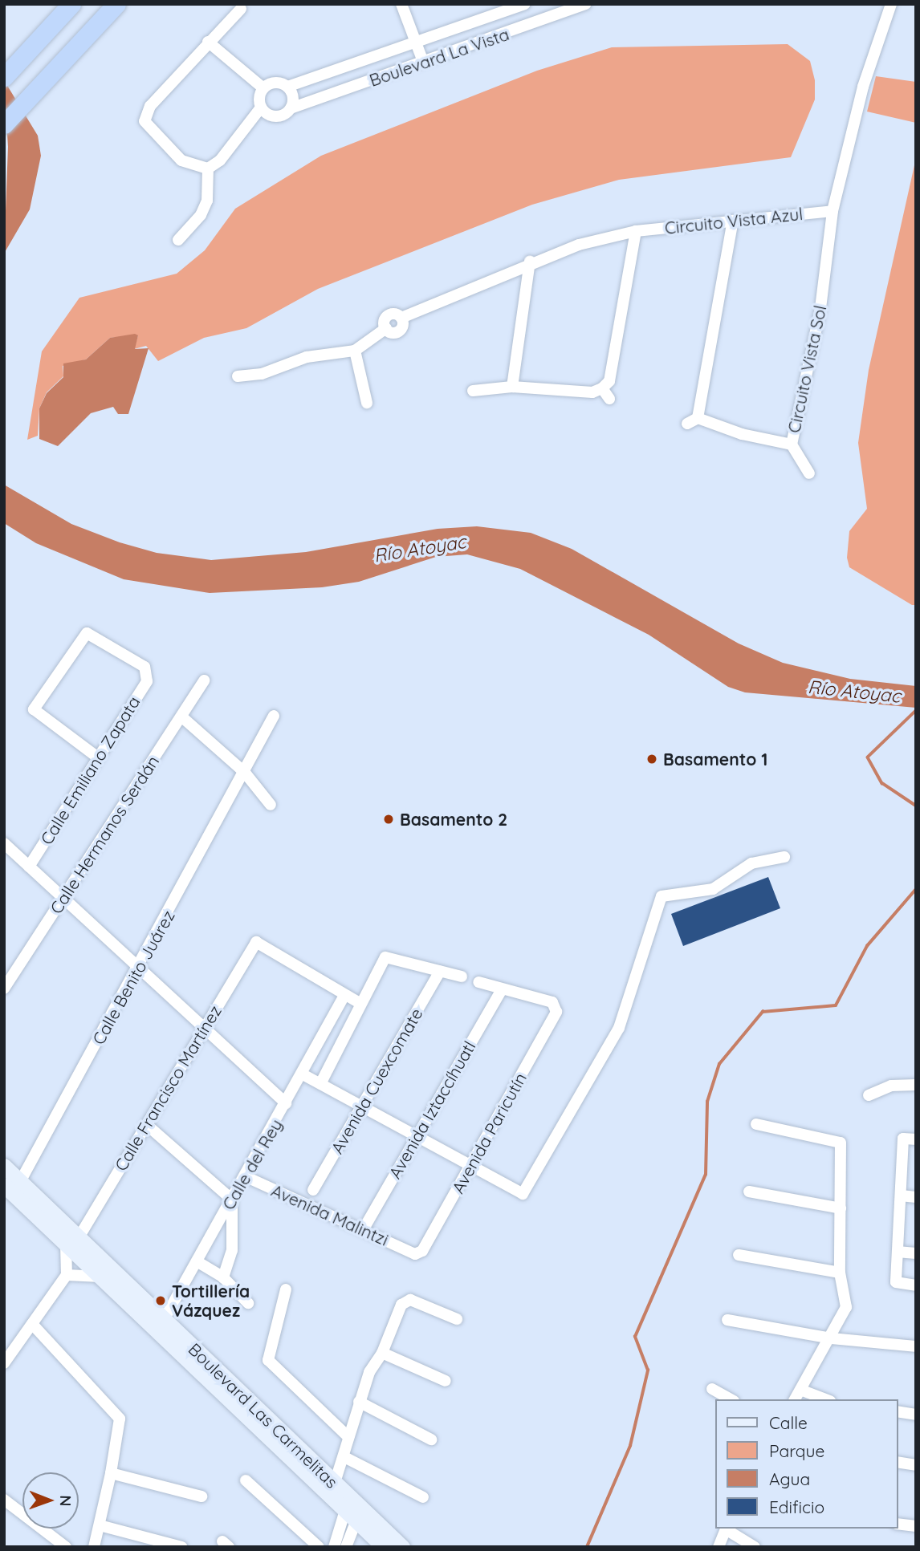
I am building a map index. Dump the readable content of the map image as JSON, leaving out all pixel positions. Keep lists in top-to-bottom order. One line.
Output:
{"streets":{"main road":["Boulevard Las Carmelitas"],"street":["Boulevard La Vista","Circuito Vista Azul","Circuito Vista Sol","Calle Emiliano Zapata","Calle Hermanos Serdán","Calle Benito Juárez","Avenida Cuexcomate","Calle Francisco Martínez","Avenida Iztaccíhuatl","Avenida Paricutín","Calle del Rey","Avenida Malintzi"]},"crossings":[["Circuito Vista Azul","Circuito Vista Sol"],["Calle Benito Juárez","Boulevard Las Carmelitas"],["Calle Francisco Martínez","Calle del Rey"],["Calle Francisco Martínez","Boulevard Las Carmelitas"],["Avenida Iztaccíhuatl","Avenida Paricutín"],["Avenida Iztaccíhuatl","Avenida Malintzi"],["Avenida Paricutín","Avenida Malintzi"],["Calle del Rey","Avenida Malintzi"],["Calle del Rey","Boulevard Las Carmelitas"]],"water":["Río Atoyac"],"places":["Basamento 1","Basamento 2","Tortillería Vázquez"],"legend":["Calle","Parque","Agua","Edificio"],"north":"right"}
